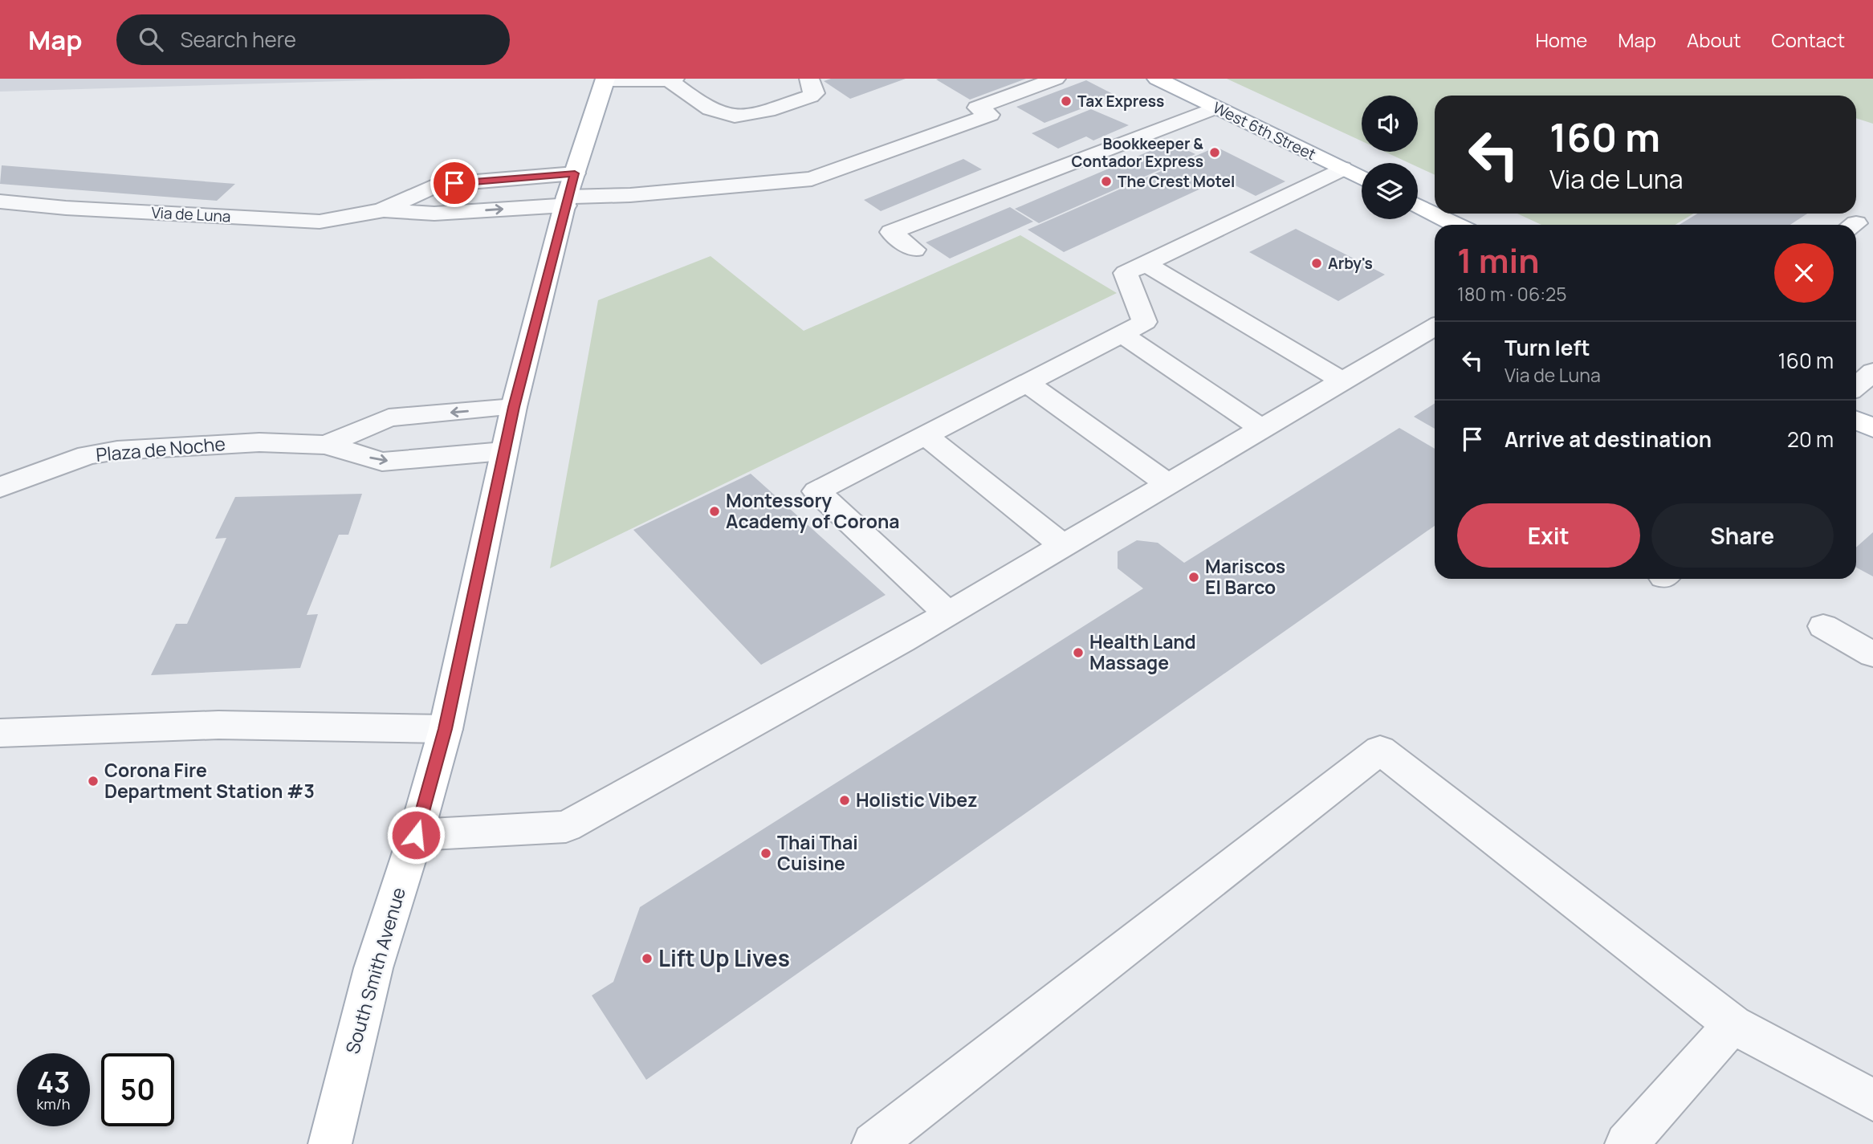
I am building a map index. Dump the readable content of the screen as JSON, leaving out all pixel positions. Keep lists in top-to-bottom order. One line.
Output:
{"streets":{"main road":["West 6th Street","South Smith Avenue"],"street":["Via de Luna","Plaza de Noche"]},"crossings":[["Via de Luna","South Smith Avenue"],["Plaza de Noche","South Smith Avenue"]],"places":["Tax Express","Bookkeeper & Contador Express","The Crest Motel","Arby's","Montessory Academy of Corona","Mariscos El Barco","Health Land Massage","Corona Fire Department Station #3","Holistic Vibez","Thai Thai Cuisine","Lift Up Lives"],"page":{"header":"Map","search":"Search here","nav":["Home","Map","About","Contact"],"turn":["160 m","Via de Luna"],"heading":["1 min","180 m · 06:25"],"list":[{"name":"Turn left","note":"Via de Luna","value":"160 m"},{"name":"Arrive at destination","value":"20 m"}],"buttons":["Exit","Share"],"speed":"43 km/h","limit":"50"}}
